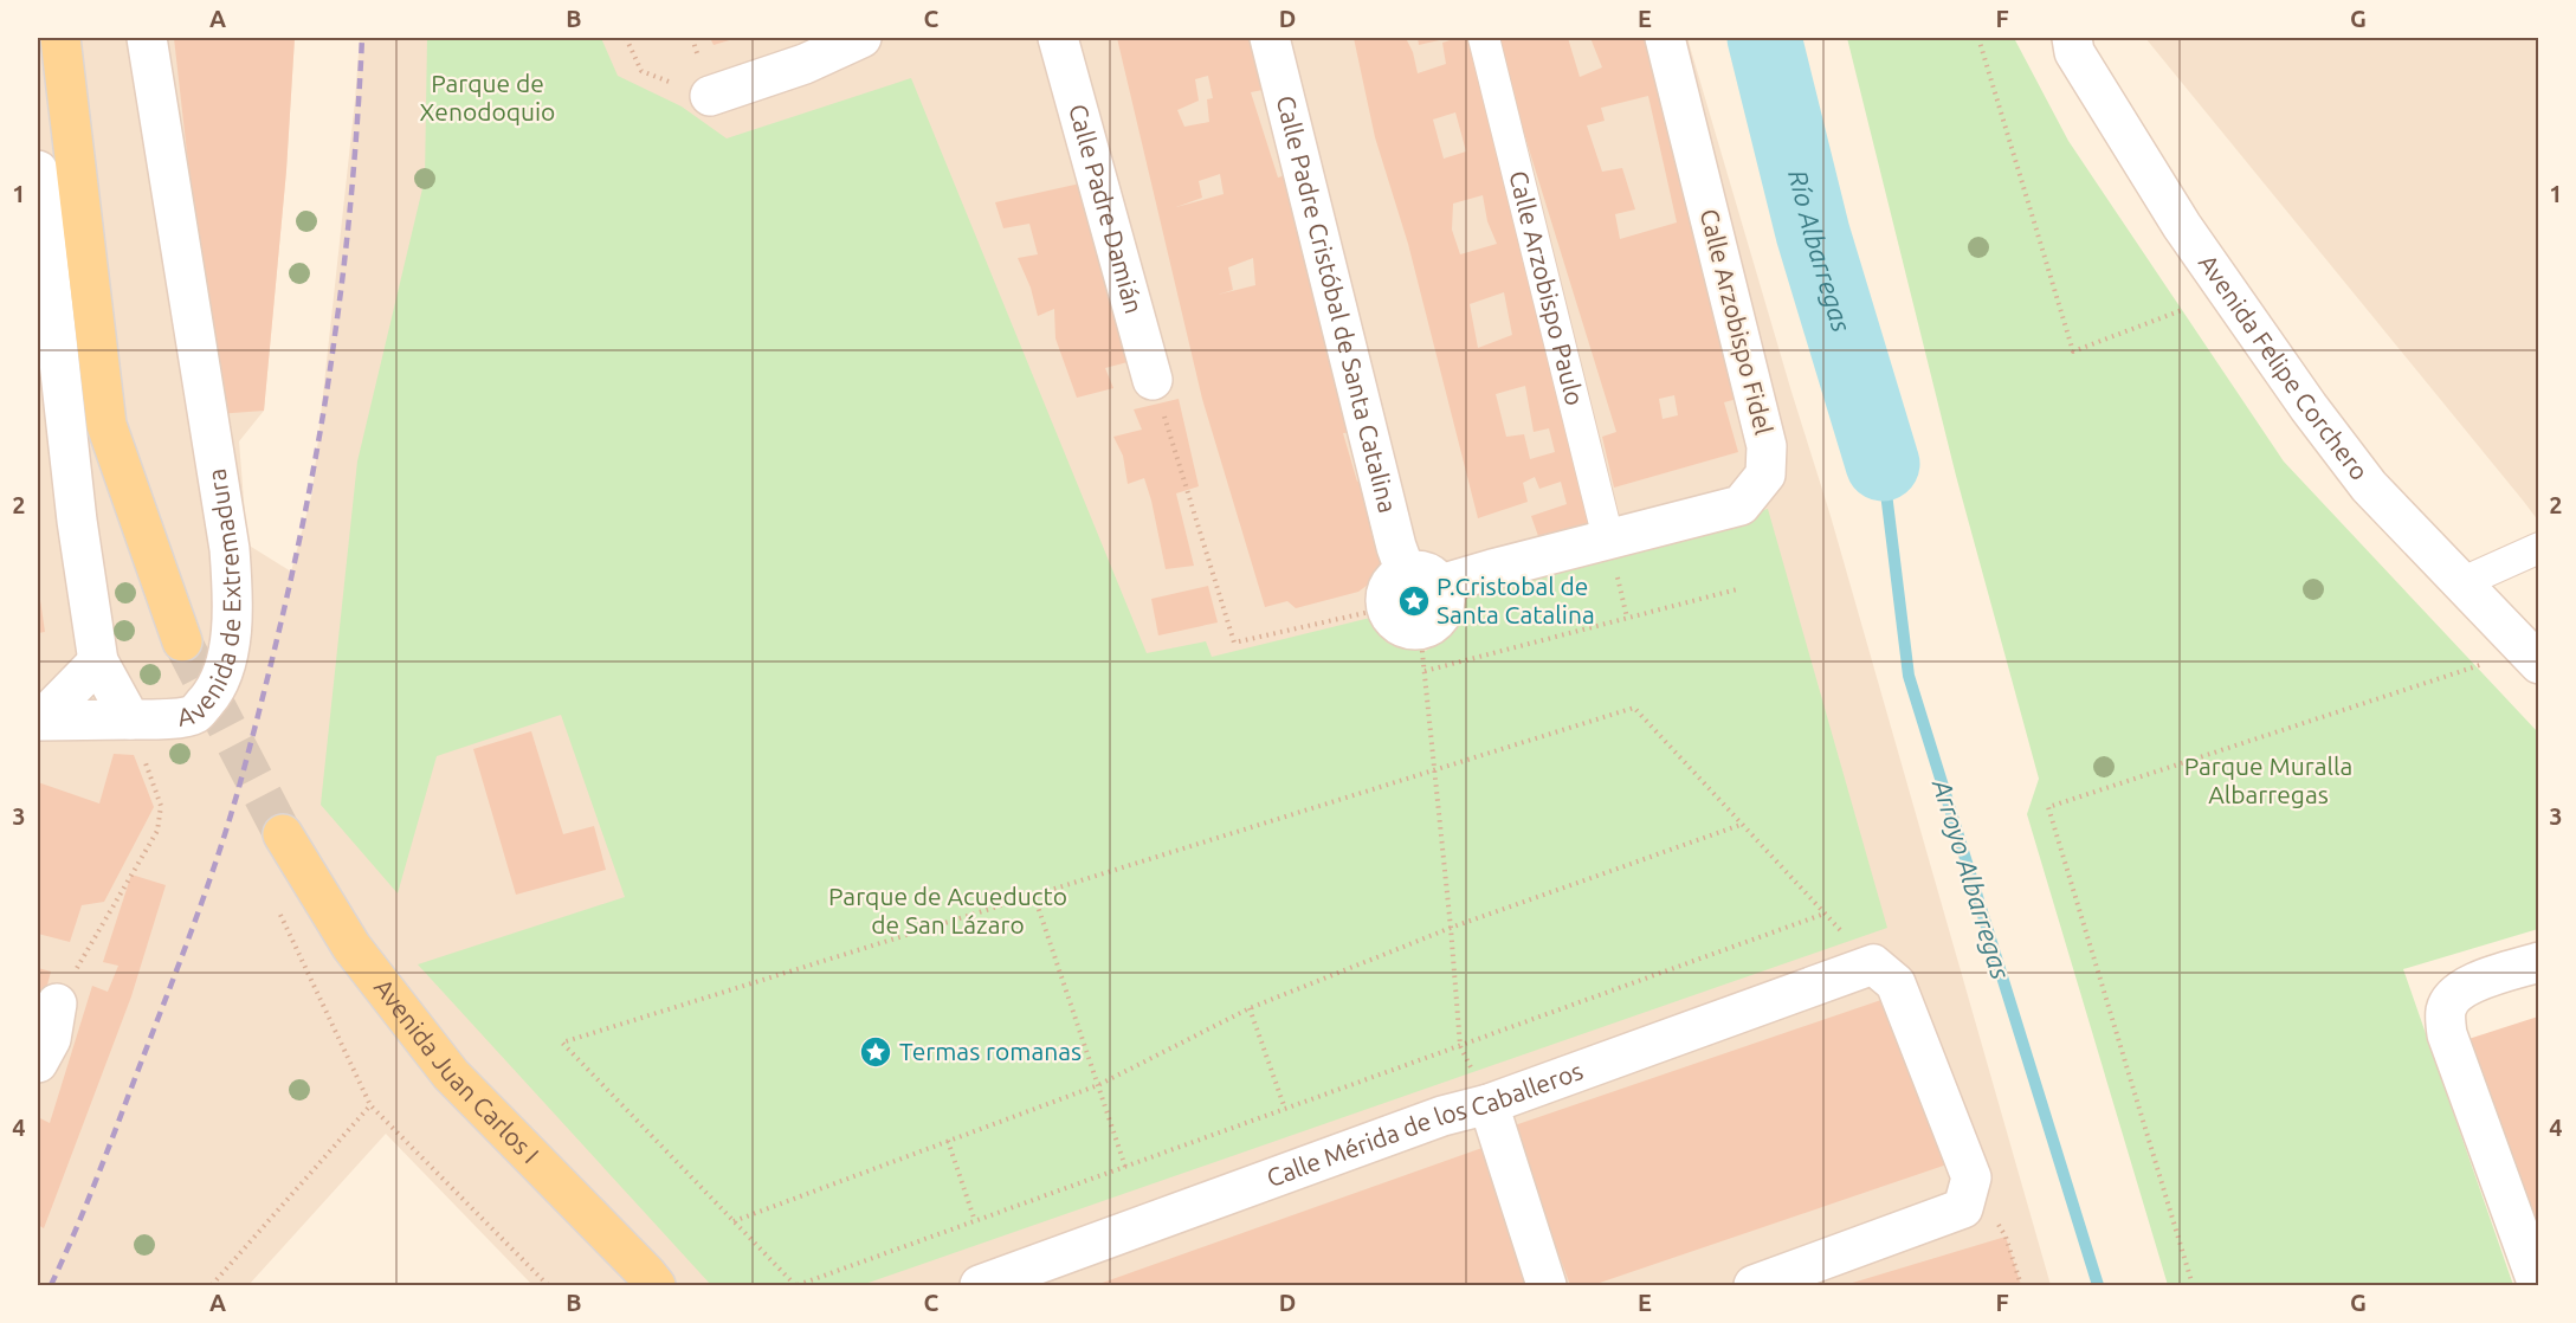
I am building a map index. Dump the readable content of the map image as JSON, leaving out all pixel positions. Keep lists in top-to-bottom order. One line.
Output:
{"streets":{"main road":["Avenida de Extremadura","Avenida Juan Carlos I"],"street":["Calle Padre Damián","Calle Arzobispo Paulo","Calle Padre Cristóbal de Santa Catalina","Calle Arzobispo Fidel","Avenida Felipe Corchero","Calle Mérida de los Caballeros"]},"crossings":[["Calle Arzobispo Paulo","Calle Arzobispo Fidel"],["Calle Padre Cristóbal de Santa Catalina","Calle Arzobispo Fidel"]],"water":["Río Albarregas","Arroyo Albarregas"],"parks":["Parque de Xenodoquio","Parque Muralla Albarregas","Parque de Acueducto de San Lázaro"],"places":{"place":["P.Cristobal de Santa Catalina","Termas romanas"]},"grid":{"columns":["A","B","C","D","E","F","G"],"rows":["1","2","3","4"]}}
